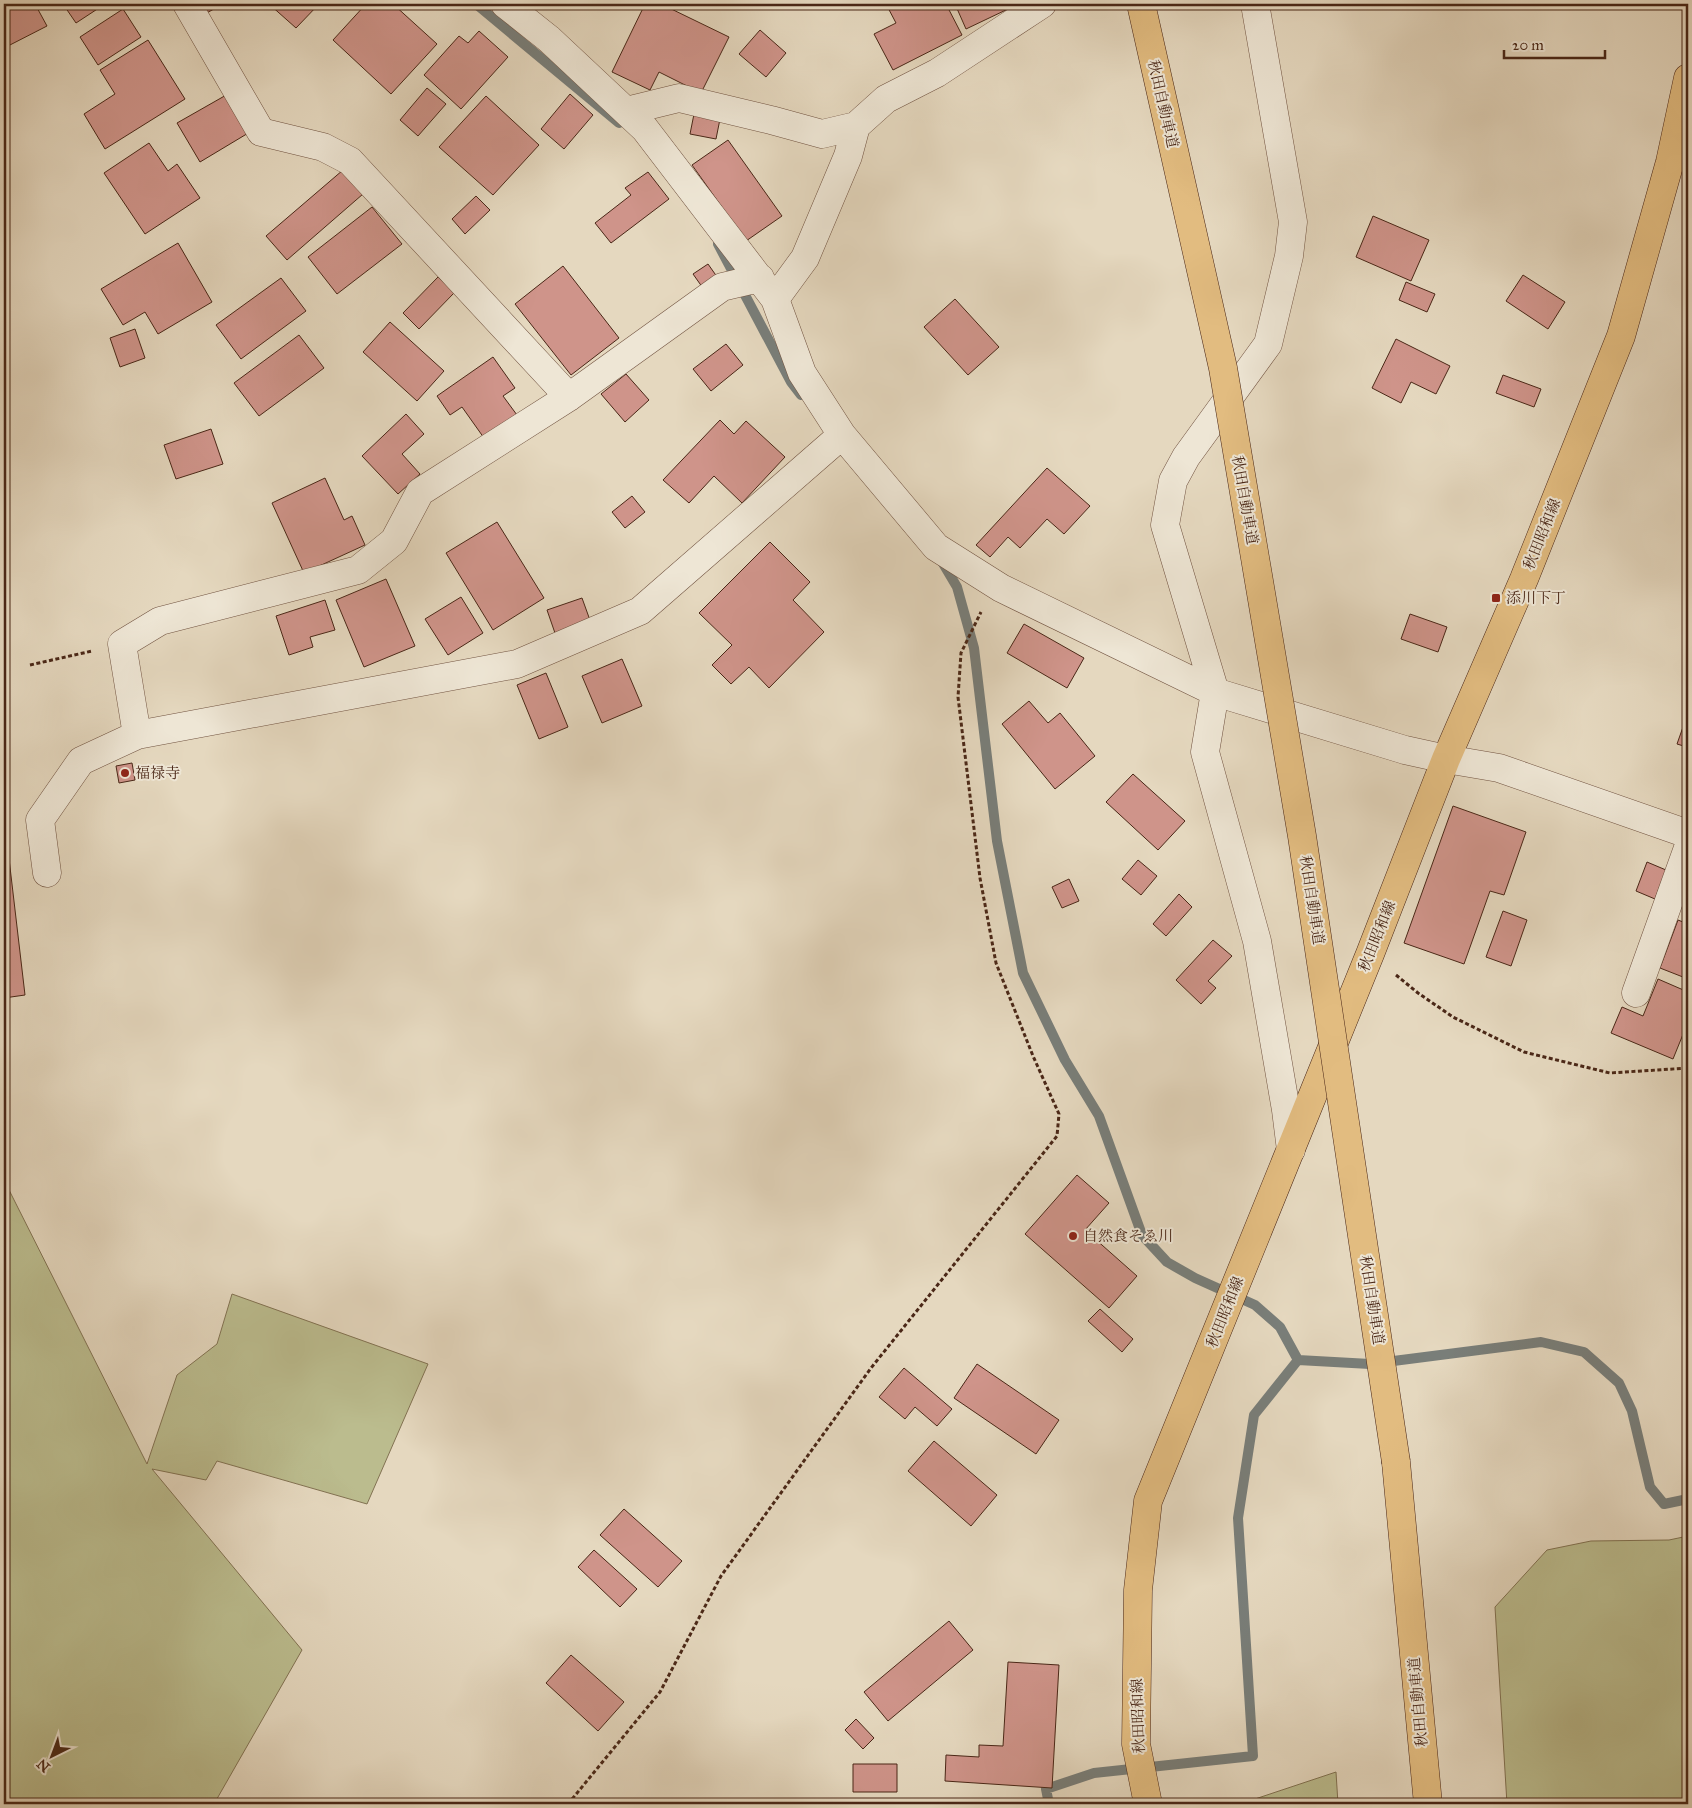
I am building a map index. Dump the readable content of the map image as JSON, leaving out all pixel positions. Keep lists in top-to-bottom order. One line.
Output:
{"streets":{"main road":["秋田自動車道","秋田昭和線"]},"places":{"transit":["添川下丁"],"other":["福禄寺","自然食そゑ川"]},"scale_bar":"20 m","north":"bottom left"}
